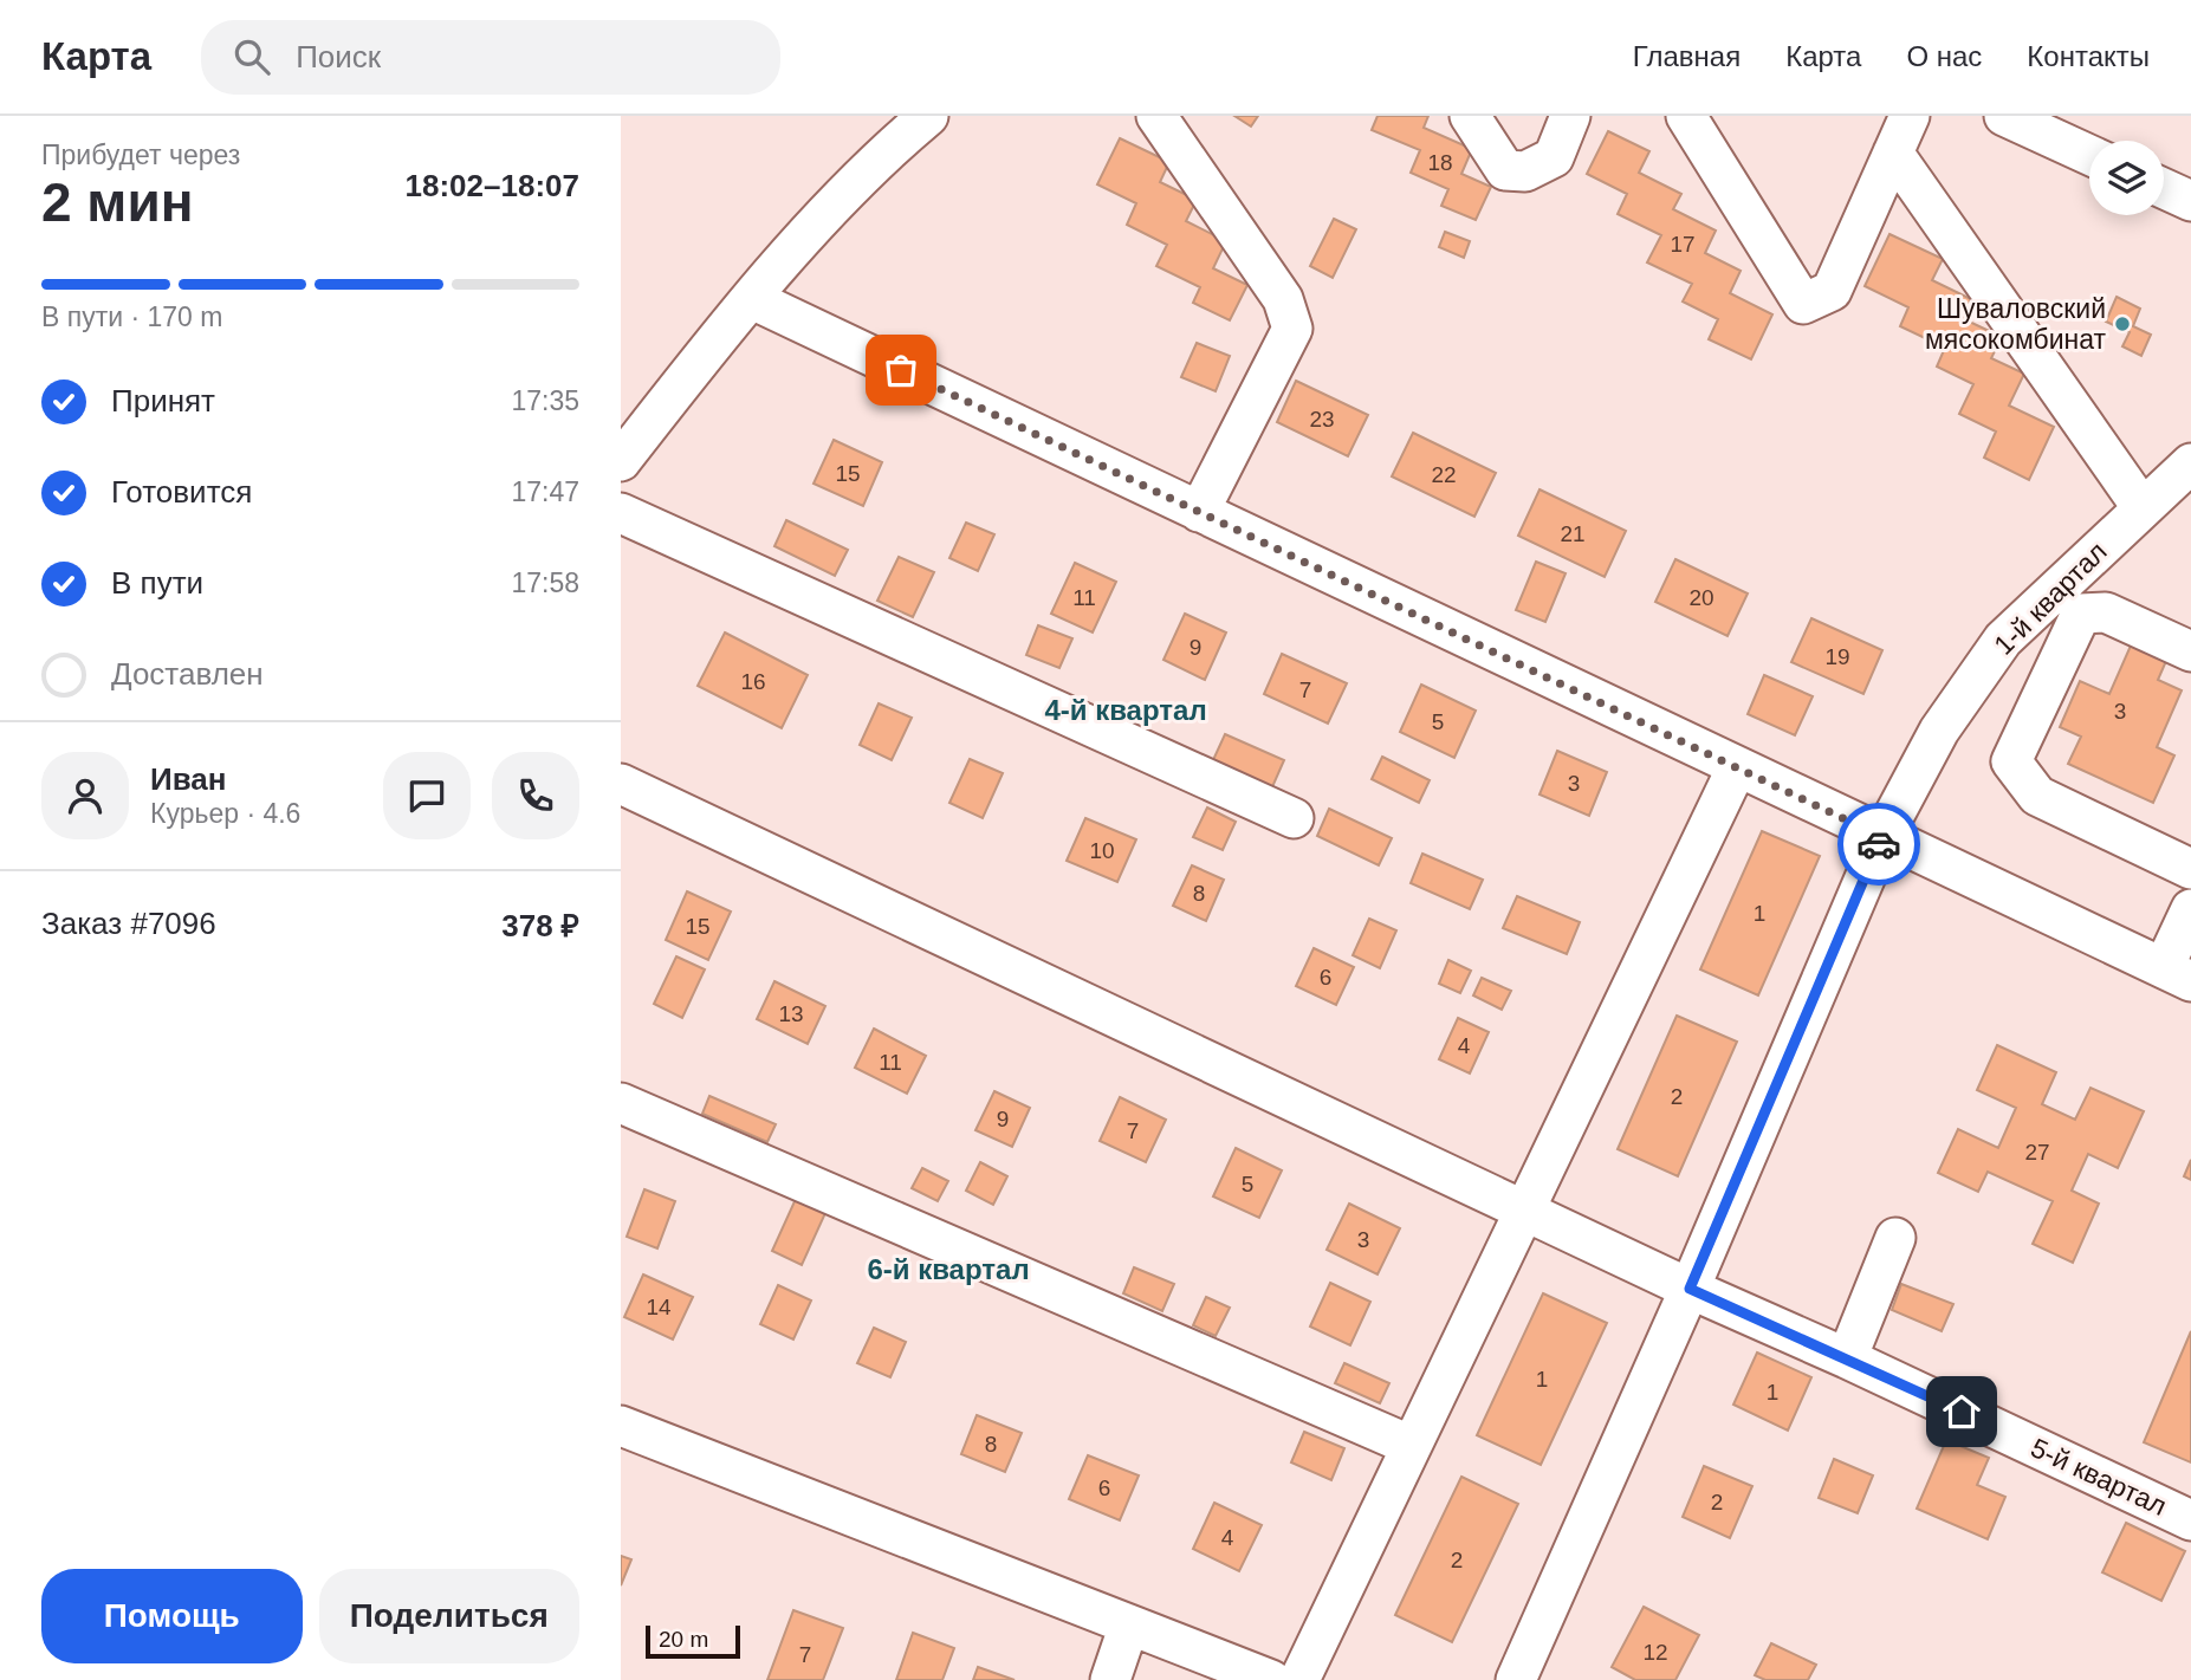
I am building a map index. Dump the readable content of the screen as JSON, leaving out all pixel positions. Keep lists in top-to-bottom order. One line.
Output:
{"streets":{"street":["1-й квартал","5-й квартал"]},"crossings":[["1-й квартал","5-й квартал"]],"districts":["4-й квартал","6-й квартал"],"places":["Шуваловский мясокомбинат"],"house_numbers":["18","17","23","15","22","21","11","20","9","19","16","7","3","5","3","10","8","1","15","6","13","4","11","2","9","7","27","5","3","14","1","1","8","6","2","4","2","12","7"],"scale_bar":"20 m","page":{"header":"Карта","search":"Поиск","nav":["Главная","Карта","О нас","Контакты"],"heading":["2 мин","Прибудет через","18:02–18:07"],"panel":["Иван","Курьер · 4.6","Заказ #7096","378 ₽"],"bar":"В пути · 170 m","list":[["Принят","17:35"],["Готовится","17:47"],["В пути","17:58"],"Доставлен"],"buttons":["Помощь","Поделиться"],"scale":"20 m"}}
